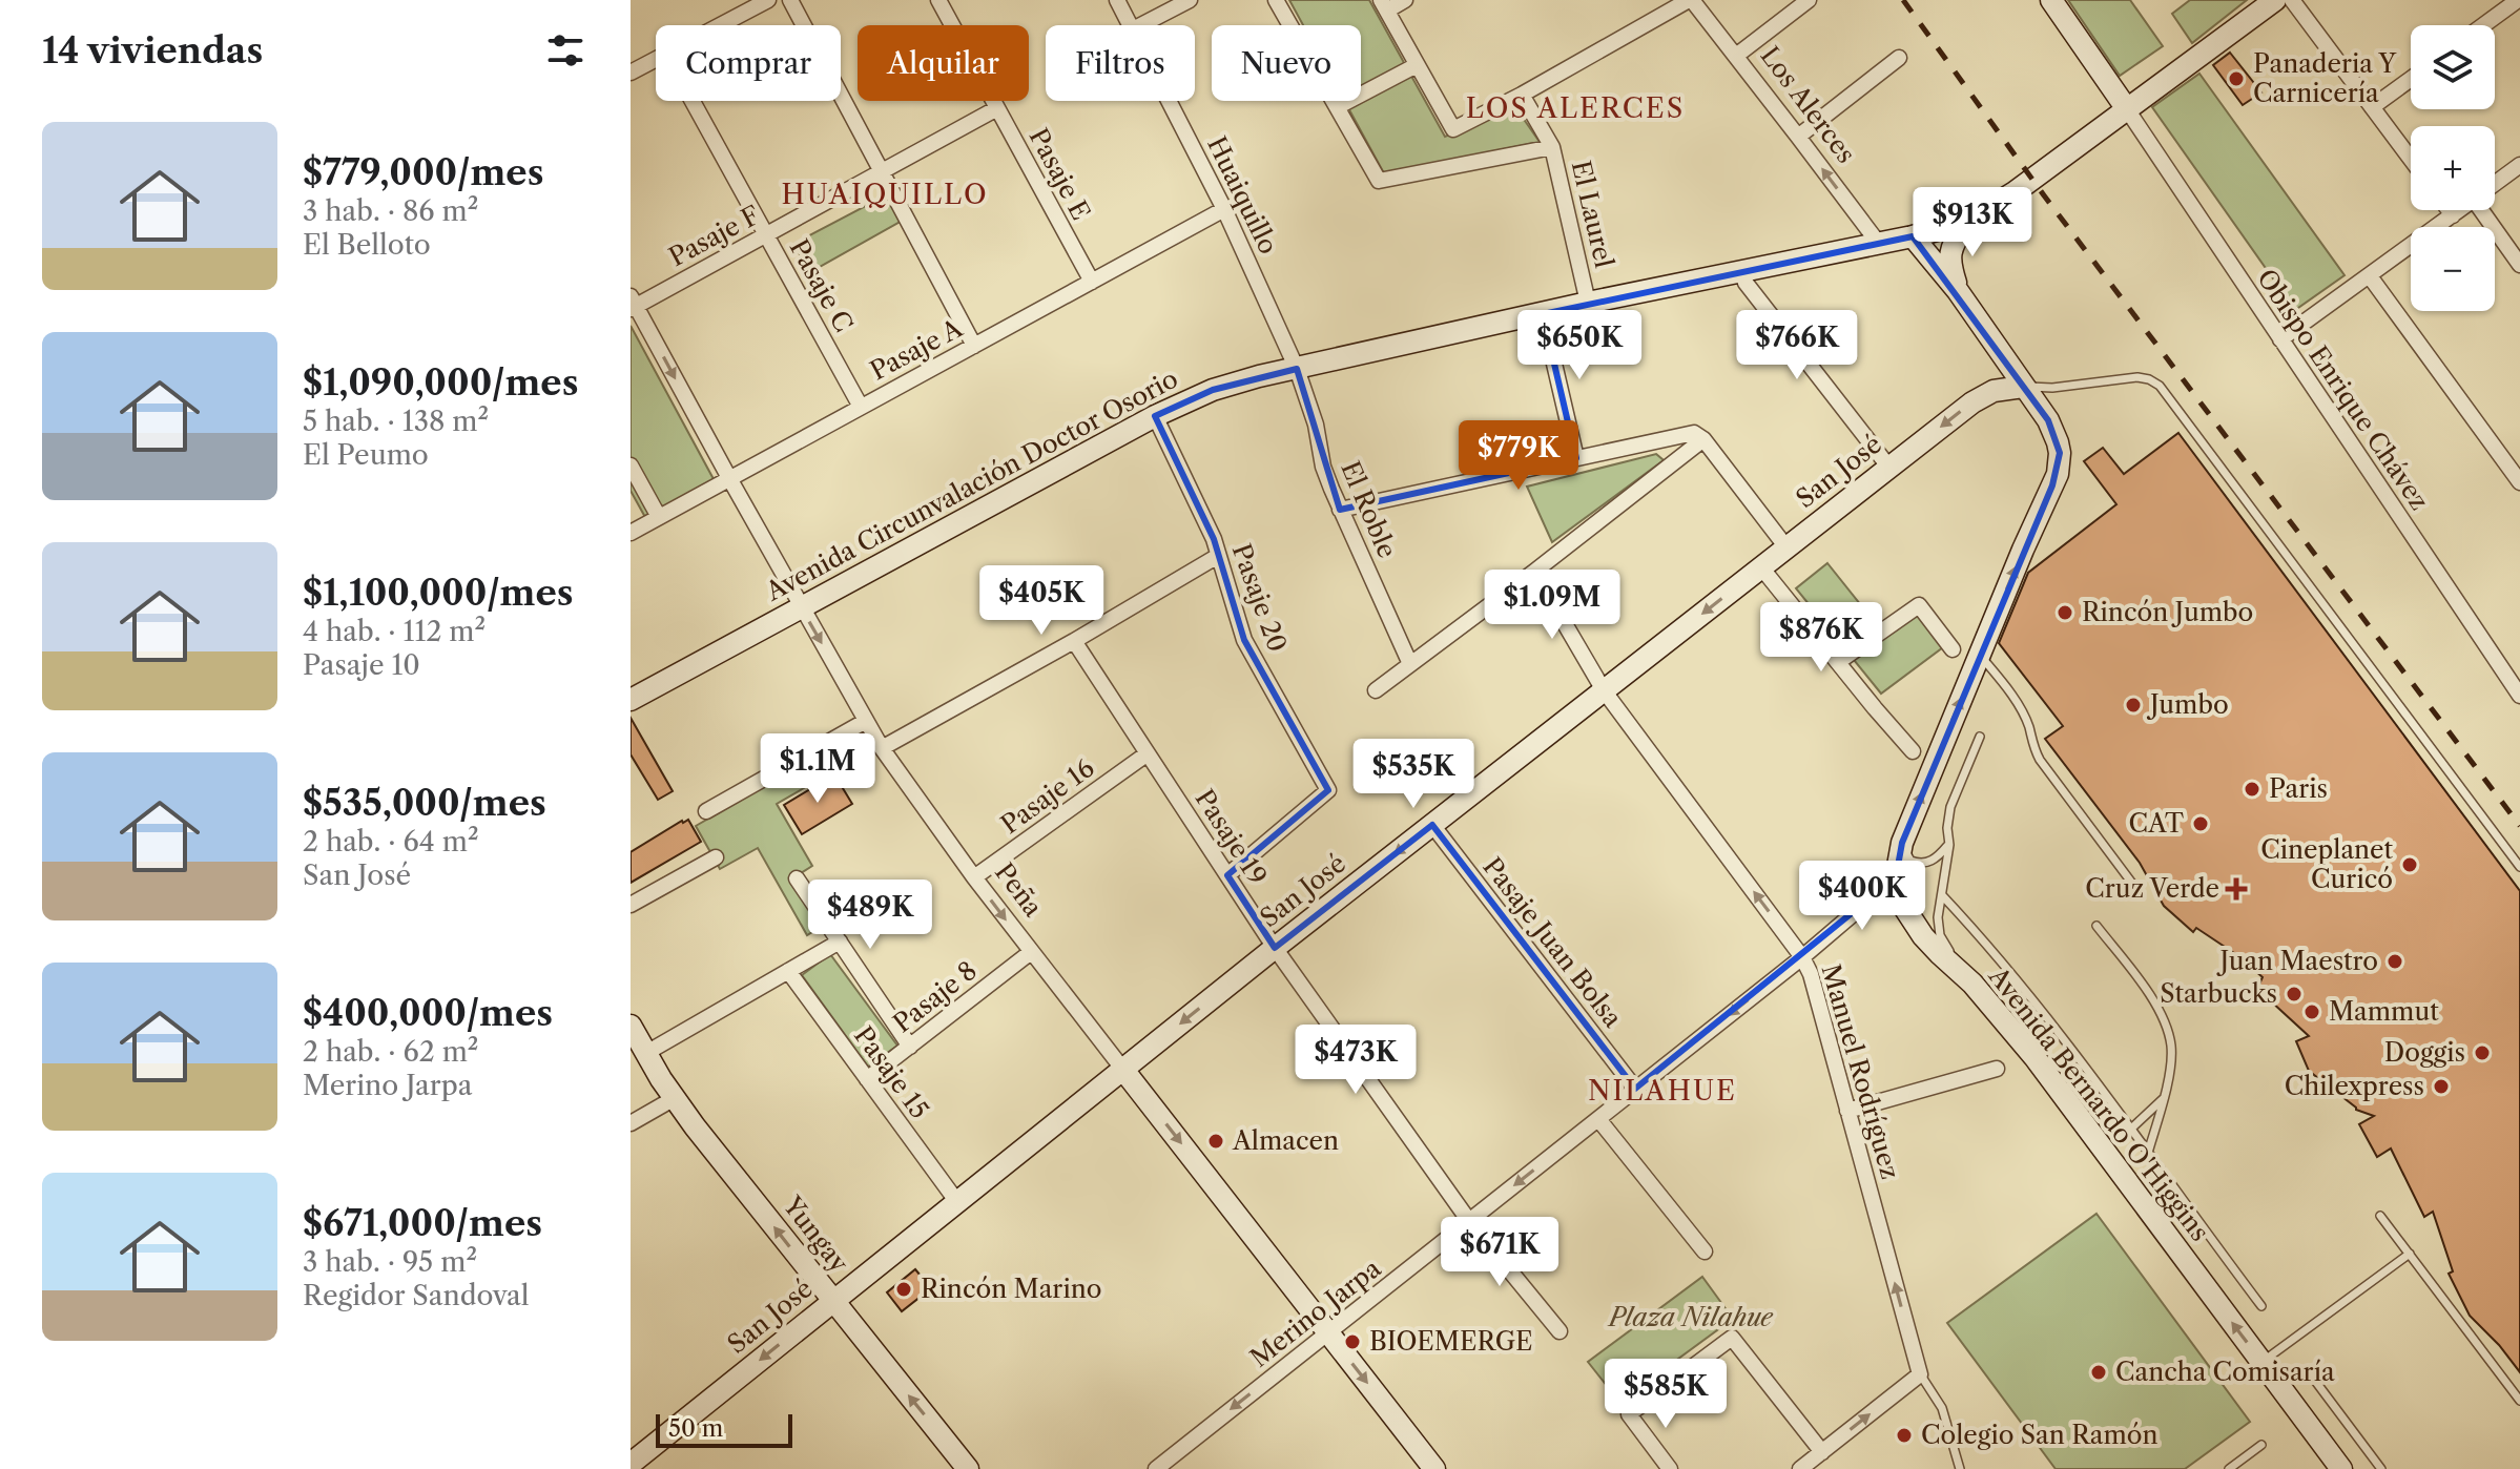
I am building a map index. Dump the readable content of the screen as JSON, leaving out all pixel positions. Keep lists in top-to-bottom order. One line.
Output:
{"streets":{"main road":["San José","Avenida Circunvalación Doctor Osorio","Peña","Avenida Bernardo O'Higgins","Yungay"],"street":["Los Alerces","Pasaje E","Huaiquillo","El Laurel","Pasaje F","Pasaje C","Pasaje A","Obispo Enrique Chávez","El Roble","Pasaje 20","Pasaje 16","Pasaje 19","Pasaje Juan Bolsa","Pasaje 8","Manuel Rodríguez","Pasaje 15","Merino Jarpa"]},"crossings":[["Los Alerces","Avenida Circunvalación Doctor Osorio"],["Pasaje E","Pasaje F"],["Pasaje E","Pasaje A"],["Huaiquillo","Pasaje A"],["Huaiquillo","Avenida Circunvalación Doctor Osorio"],["Huaiquillo","El Roble"],["El Laurel","Avenida Circunvalación Doctor Osorio"],["Pasaje F","Pasaje C"],["Pasaje F","Peña"],["Pasaje C","Pasaje A"],["Pasaje A","Peña"],["Obispo Enrique Chávez","Avenida Circunvalación Doctor Osorio"],["San José","Pasaje 19"],["San José","Peña"],["San José","Pasaje Juan Bolsa"],["San José","Manuel Rodríguez"],["San José","Pasaje 15"],["San José","Yungay"],["Avenida Circunvalación Doctor Osorio","El Roble"],["Avenida Circunvalación Doctor Osorio","Pasaje 20"],["Avenida Circunvalación Doctor Osorio","Peña"],["Pasaje 20","Pasaje 19"],["Pasaje 16","Pasaje 19"],["Pasaje 16","Peña"],["Pasaje 19","Merino Jarpa"],["Peña","Pasaje 8"],["Peña","Merino Jarpa"],["Pasaje Juan Bolsa","Merino Jarpa"],["Pasaje 8","Pasaje 15"],["Manuel Rodríguez","Merino Jarpa"],["Avenida Bernardo O'Higgins","Merino Jarpa"]],"one_way":["San José","Peña","Manuel Rodríguez","Avenida Bernardo O'Higgins","Yungay","Merino Jarpa"],"districts":["LOS ALERCES","HUAIQUILLO","NILAHUE"],"parks":["Plaza Nilahue"],"places":{"other":["Panaderia Y Carnicería","Rincón Jumbo","Jumbo","Paris","CAT","Cineplanet Curicó","Juan Maestro","Starbucks","Mammut","Doggis","Chilexpress","Almacen","Rincón Marino","BIOEMERGE","Cancha Comisaría","Colegio San Ramón"],"health":["Cruz Verde"]},"scale_bar":"50 m","page":{"heading":"14 viviendas","map_buttons":["+","−"],"chip":["Comprar","Alquilar","Filtros","Nuevo"],"list":[{"name":"$779,000/mes","note":"3 hab. · 86 m² · El Belloto"},{"name":"$1,090,000/mes","note":"5 hab. · 138 m² · El Peumo"},{"name":"$1,100,000/mes","note":"4 hab. · 112 m² · Pasaje 10"},{"name":"$535,000/mes","note":"2 hab. · 64 m² · San José"},{"name":"$400,000/mes","note":"2 hab. · 62 m² · Merino Jarpa"},{"name":"$671,000/mes","note":"3 hab. · 95 m² · Regidor Sandoval"}],"price":["$913K","$650K","$766K","$779K","$405K","$1.09M","$876K","$1.1M","$535K","$400K","$489K","$473K","$671K","$585K"],"scale":"50 m"}}
